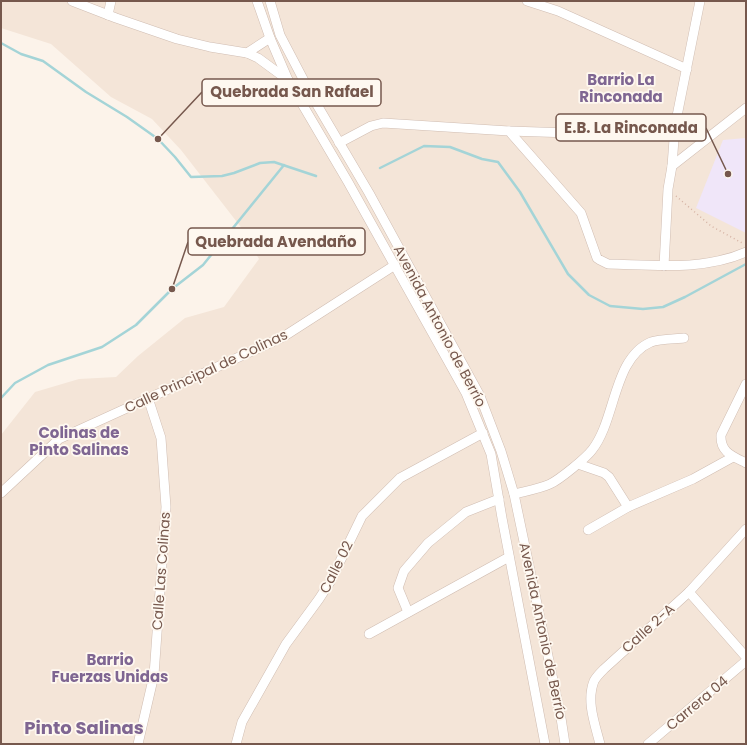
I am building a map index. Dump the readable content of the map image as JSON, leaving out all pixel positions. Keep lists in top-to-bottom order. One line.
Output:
{"streets":{"street":["Avenida Antonio de Berrío","Calle Principal de Colinas","Calle 02","Calle Las Colinas","Calle 2-A","Carrera 04"]},"crossings":[["Avenida Antonio de Berrío","Calle Principal de Colinas"],["Avenida Antonio de Berrío","Calle 02"],["Calle Principal de Colinas","Calle Las Colinas"]],"districts":["Barrio La Rinconada","Colinas de Pinto Salinas","Barrio Fuerzas Unidas","Pinto Salinas"],"places":["Quebrada San Rafael","E.B. La Rinconada","Quebrada Avendaño"]}
